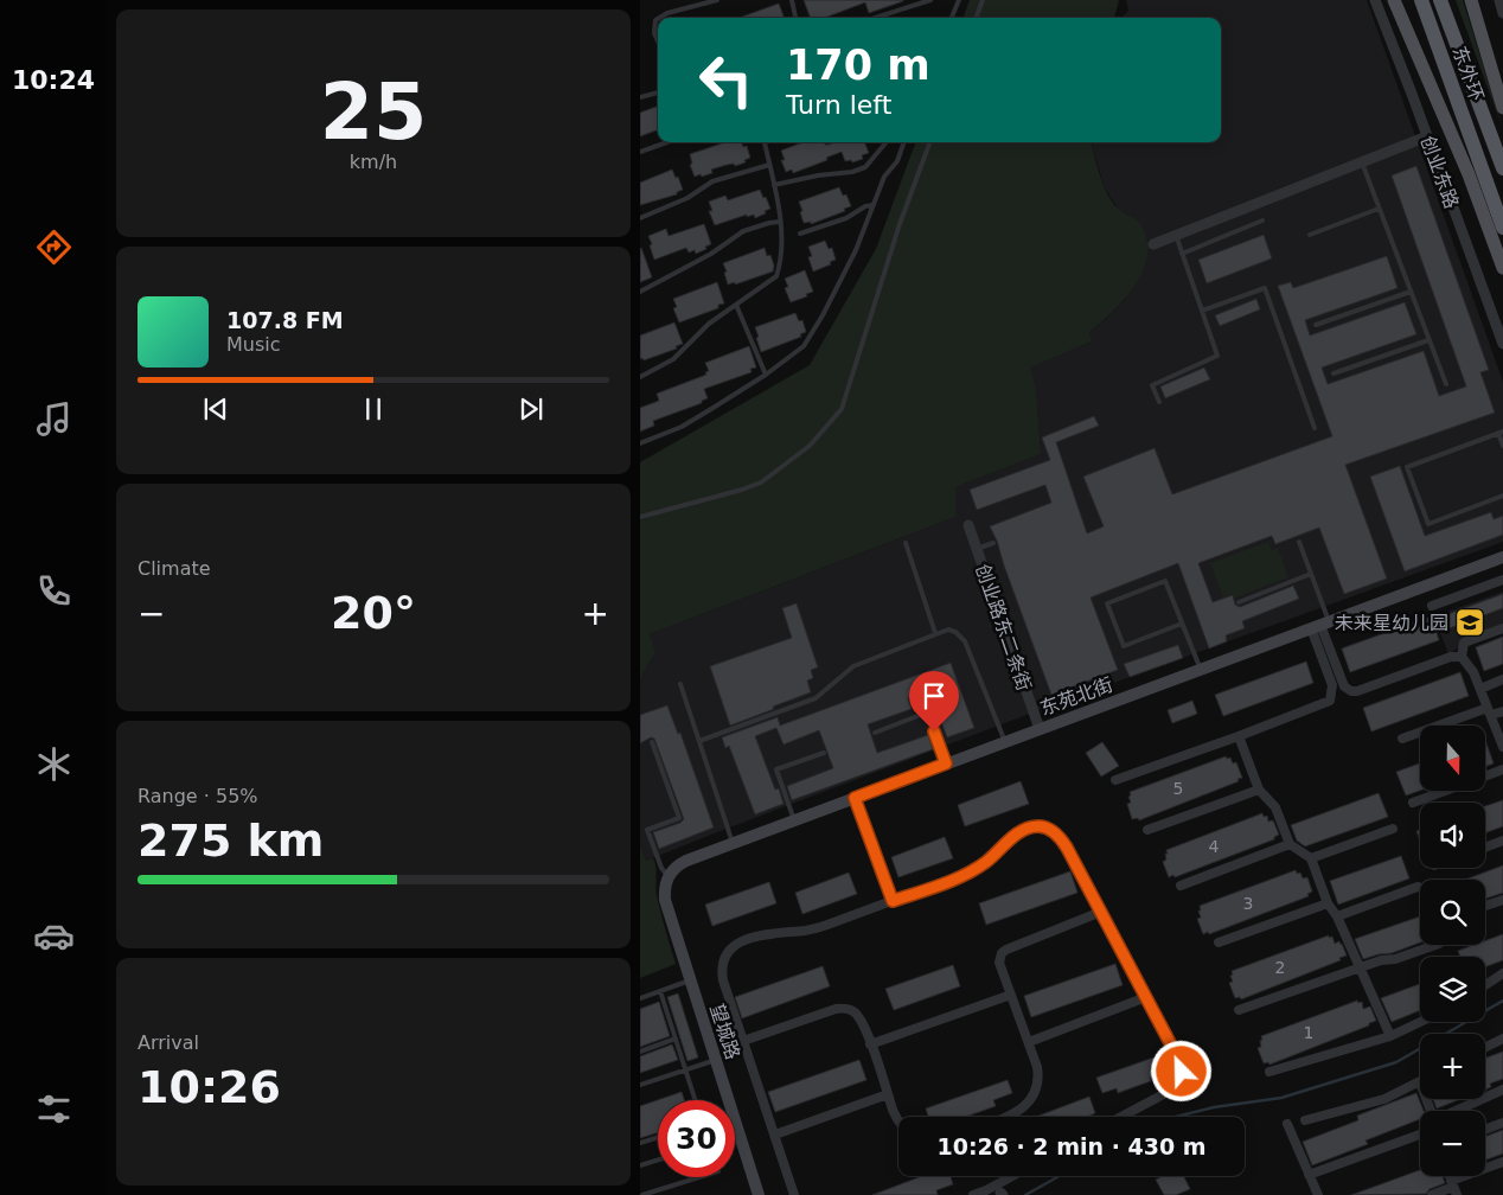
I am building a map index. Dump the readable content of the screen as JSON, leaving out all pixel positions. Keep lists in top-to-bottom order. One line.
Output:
{"streets":{"highway":["东外环"],"main road":["东苑北街","望城路"],"street":["创业东路","创业路东二条街"]},"crossings":[["创业路东二条街","东苑北街"],["东苑北街","望城路"]],"places":{"school or university":["未来星幼儿园"]},"house_numbers":["5","4","3","2","1"],"north":"bottom","page":{"tabs":"10:24","tile":[["25","km/h"],"Climate",["Range · 55%","275 km"],["Arrival","10:26"]],"turn":["170 m","Turn left"],"song":["107.8 FM","Music"],"heat":["−","20°","+"],"map_buttons":["+","−"],"limit":"30","trip":"10:26 · 2 min · 430 m"}}
